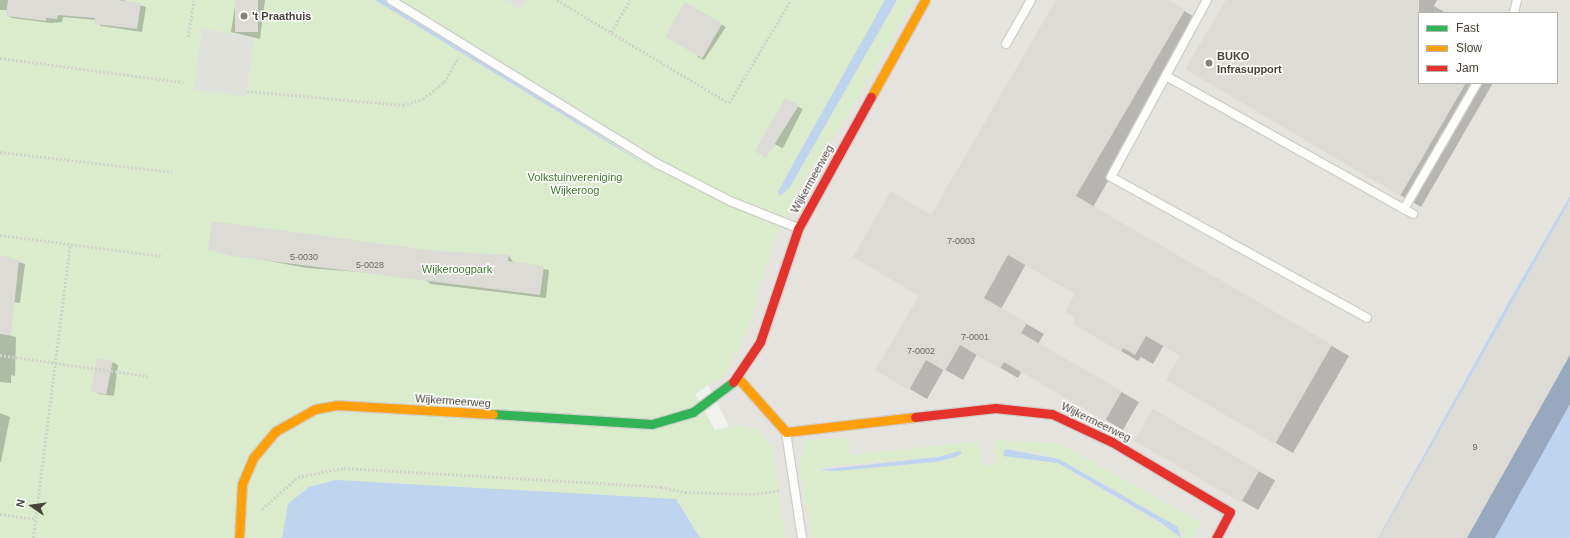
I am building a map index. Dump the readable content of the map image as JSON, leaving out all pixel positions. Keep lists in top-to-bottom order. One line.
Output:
{"streets":{"street":["Wijkermeerweg"]},"parks":["Volkstuinvereniging Wijkeroog","Wijkeroogpark"],"places":["'t Praathuis","BUKO Infrasupport"],"house_numbers":["7-0003","5-0030","5-0028","7-0001","7-0002","9"],"legend":["Fast","Slow","Jam"],"north":"left"}
